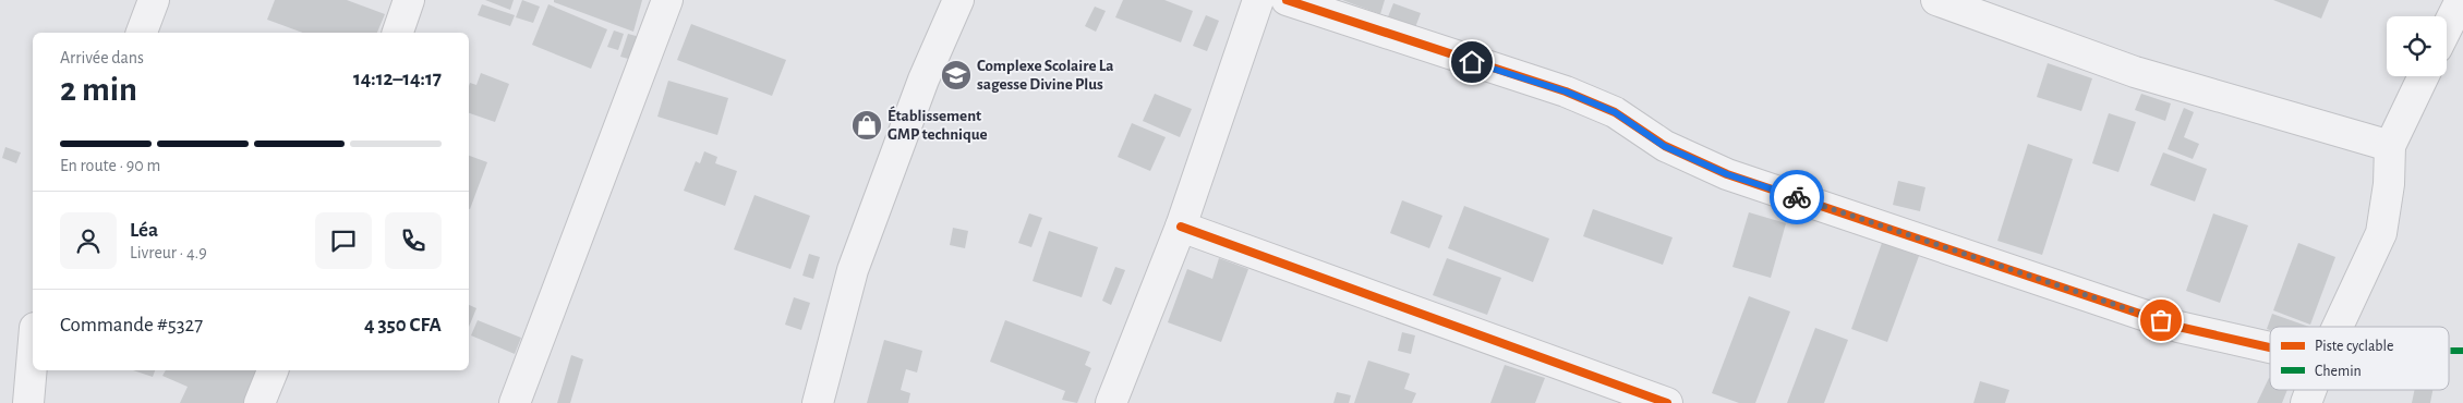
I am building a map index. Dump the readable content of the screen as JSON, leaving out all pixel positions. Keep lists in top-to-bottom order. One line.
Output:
{"places":{"school or university":["Complexe Scolaire La sagesse Divine Plus"],"shop":["Établissement GMP technique"]},"legend":["Piste cyclable","Chemin"],"page":{"heading":["2 min","Arrivée dans","14:12–14:17"],"panel":["Léa","Livreur · 4.9","Commande #5327","4 350 CFA"],"bar":"En route · 90 m"}}
